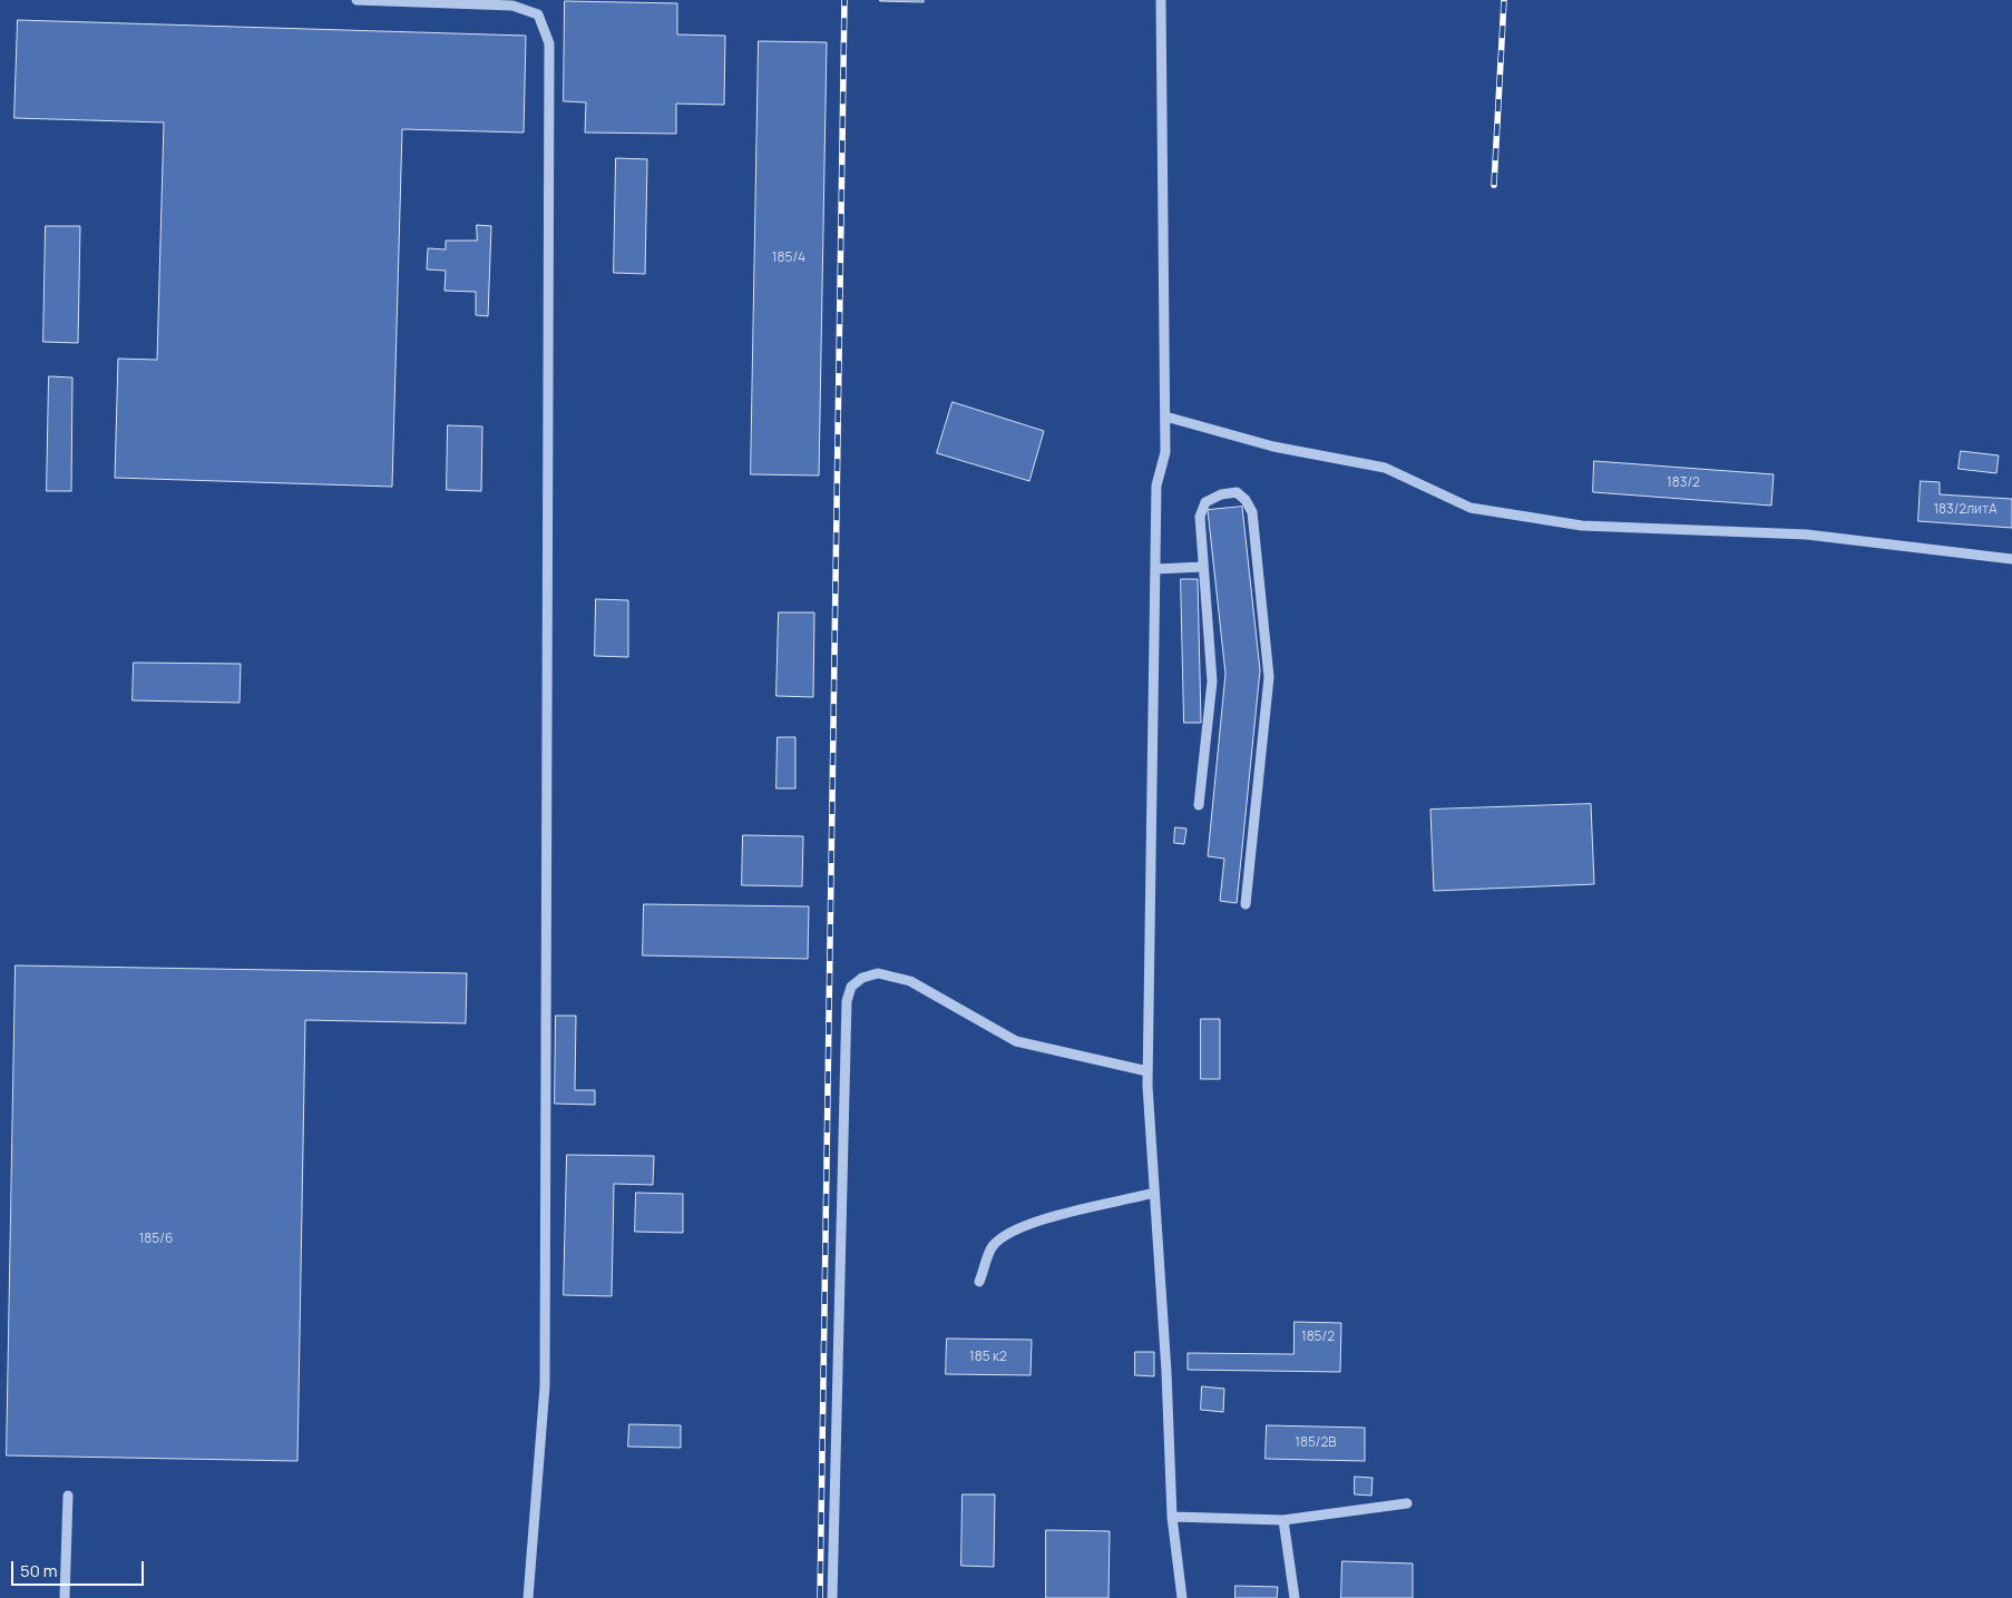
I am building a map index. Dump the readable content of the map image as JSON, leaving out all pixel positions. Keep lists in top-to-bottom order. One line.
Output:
{"house_numbers":["185/4","183/2","183/2литА","185/6","185/2","185 к2","185/2В"],"scale_bar":"50 m"}
